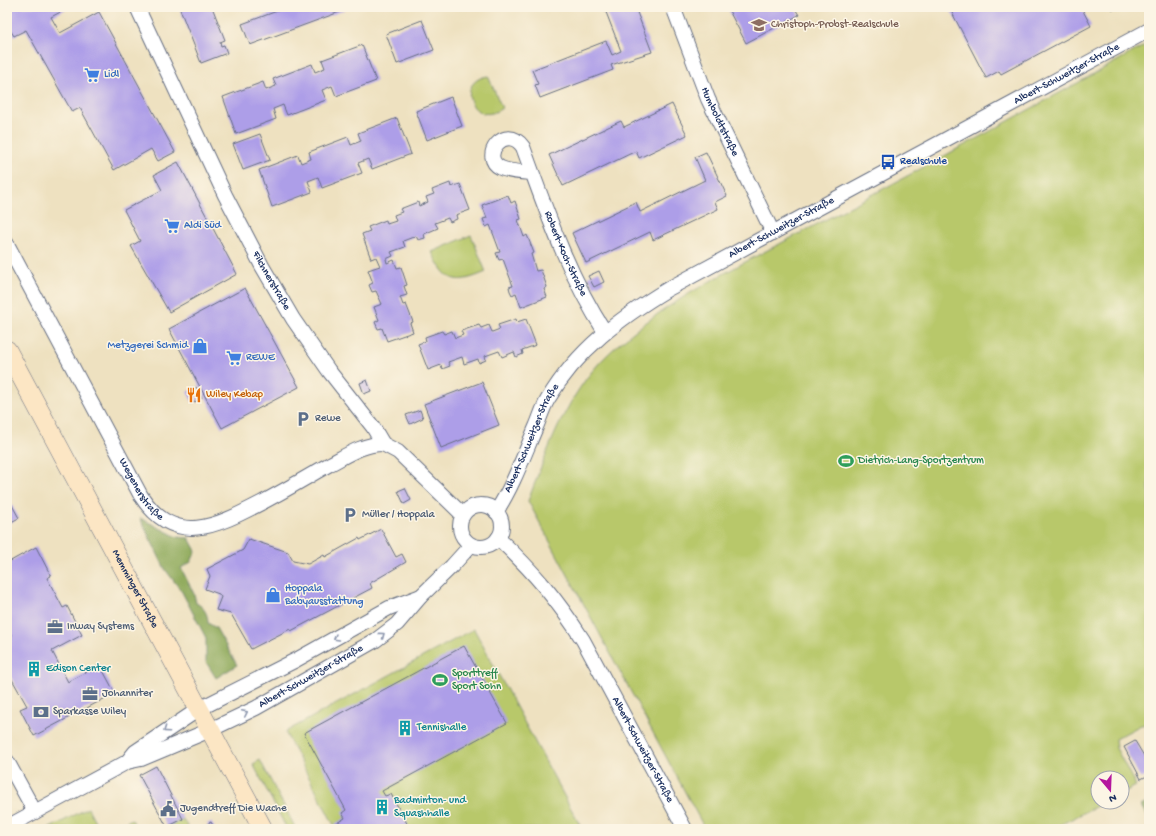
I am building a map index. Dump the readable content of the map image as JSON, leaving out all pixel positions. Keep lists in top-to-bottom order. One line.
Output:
{"streets":{"main road":["Memminger Straße"],"street":["Albert-Schweitzer-Straße","Humboldtstraße","Robert-Koch-Straße","Filchnerstraße","Wegenerstraße"]},"crossings":[["Albert-Schweitzer-Straße","Humboldtstraße"],["Albert-Schweitzer-Straße","Robert-Koch-Straße"],["Albert-Schweitzer-Straße","Filchnerstraße"],["Albert-Schweitzer-Straße","Memminger Straße"],["Filchnerstraße","Wegenerstraße"]],"places":{"school or university":["Christoph-Probst-Realschule"],"supermarket":["Lidl","Aldi Süd","REWE"],"bus stop":["Realschule"],"shop":["Metzgerei Schmid","Hoppala Babyausstattung"],"restaurant":["Wiley Kebap"],"parking":["Rewe","Müller / Hoppala"],"sports":["Dietrich-Lang-Sportzentrum","Sporttreff Sport Sohn"],"office":["Inway Systems","Johanniter"],"building":["Edison Center","Tennishalle","Badminton- und Squashhalle"],"bank":["Sparkasse Wiley"],"public building":["Jugendtreff Die Wache"]},"north":"bottom"}
